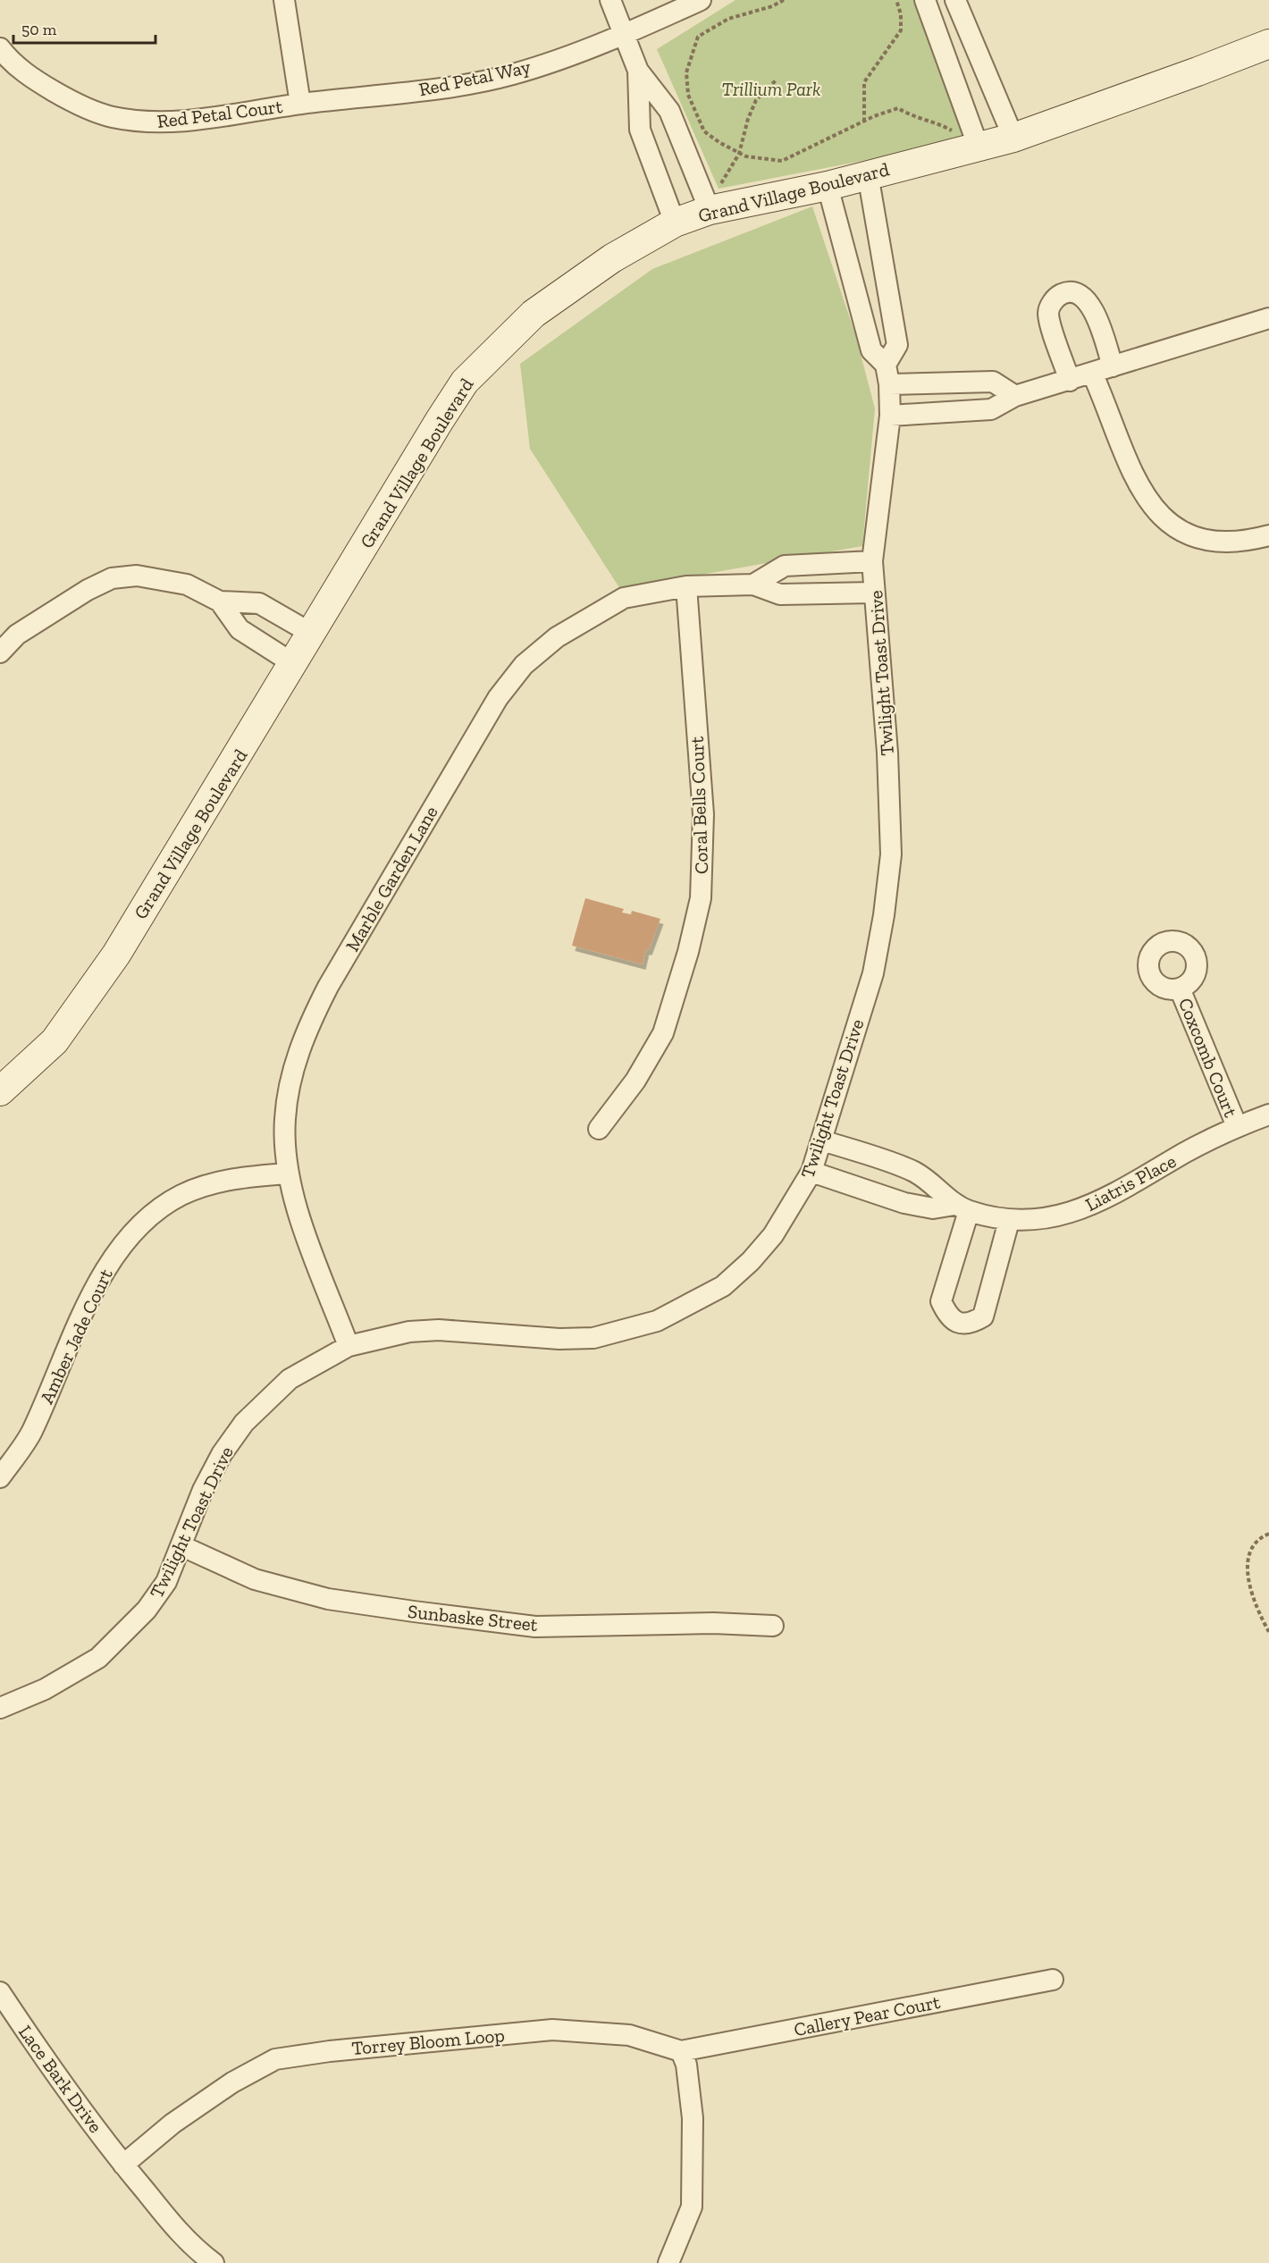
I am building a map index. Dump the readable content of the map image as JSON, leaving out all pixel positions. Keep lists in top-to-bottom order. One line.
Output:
{"streets":{"street":["Red Petal Way","Red Petal Court","Grand Village Boulevard","Twilight Toast Drive","Coral Bells Court","Marble Garden Lane","Coxcomb Court","Liatris Place","Amber Jade Court","Sunbaske Street","Callery Pear Court","Torrey Bloom Loop","Lace Bark Drive"]},"crossings":[["Red Petal Way","Red Petal Court"],["Grand Village Boulevard","Twilight Toast Drive"],["Twilight Toast Drive","Marble Garden Lane"],["Twilight Toast Drive","Liatris Place"],["Twilight Toast Drive","Sunbaske Street"],["Coral Bells Court","Marble Garden Lane"],["Marble Garden Lane","Amber Jade Court"],["Coxcomb Court","Liatris Place"],["Callery Pear Court","Torrey Bloom Loop"],["Torrey Bloom Loop","Lace Bark Drive"]],"parks":["Trillium Park"],"scale_bar":"50 m"}
